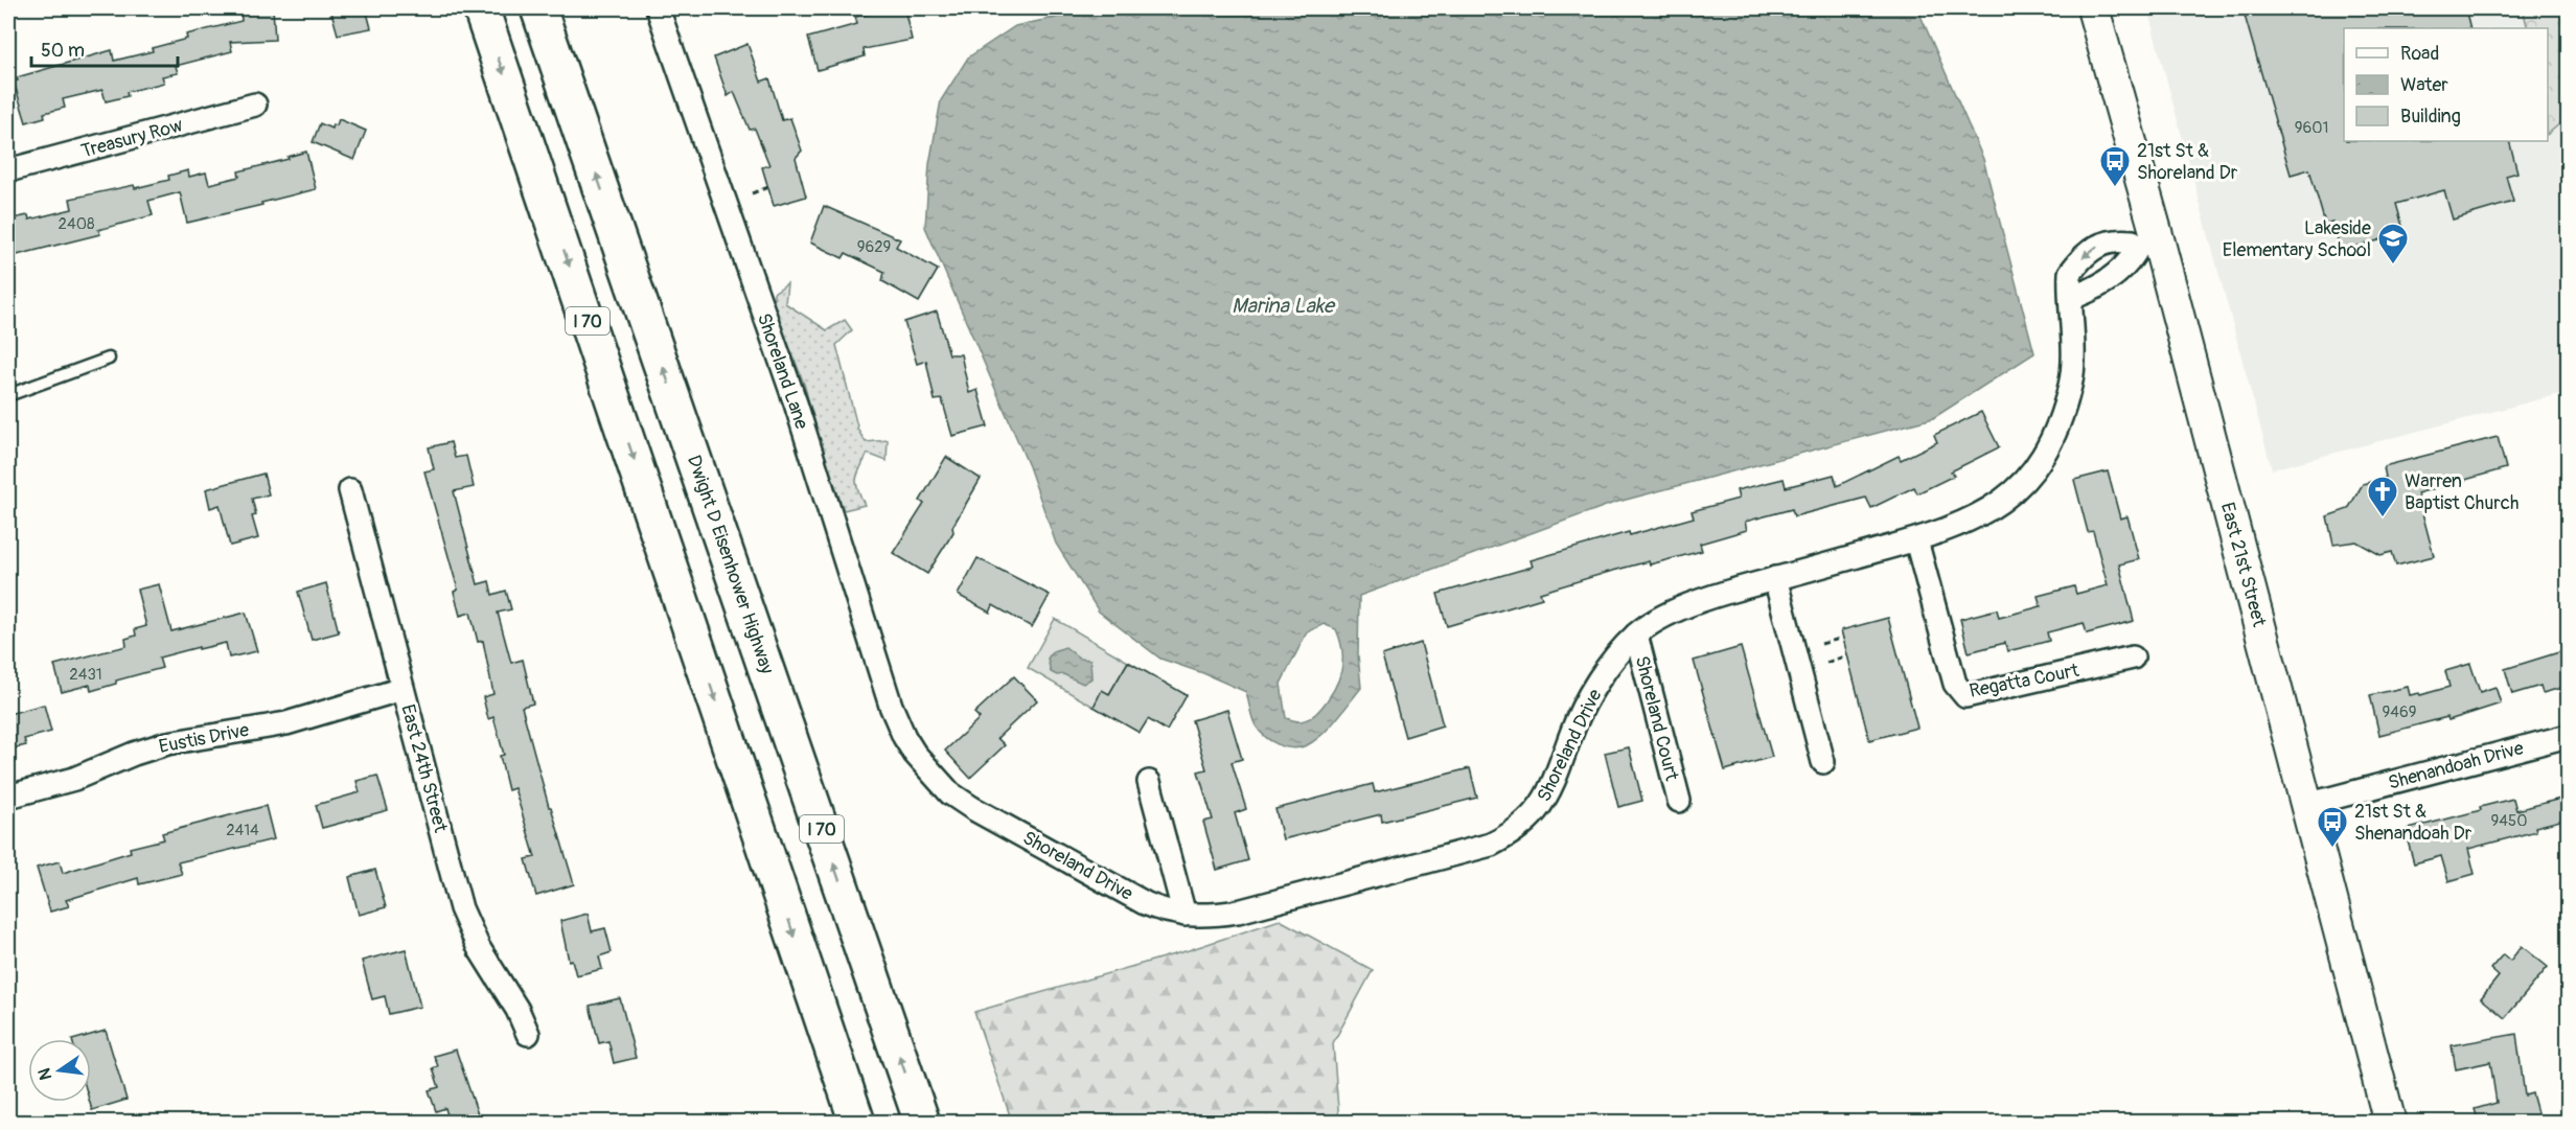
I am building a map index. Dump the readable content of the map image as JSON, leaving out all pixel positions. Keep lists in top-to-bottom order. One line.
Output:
{"streets":{"highway":["I 70","Dwight D Eisenhower Highway"],"main road":["East 21st Street"],"street":["Treasury Row","Shoreland Lane","Regatta Court","Shoreland Court","Eustis Drive","Shoreland Drive","Shenandoah Drive","East 24th Street"]},"crossings":[["Shoreland Lane","Shoreland Drive"],["East 21st Street","Shoreland Drive"],["East 21st Street","Shenandoah Drive"],["Regatta Court","Shoreland Drive"],["Shoreland Court","Shoreland Drive"],["Eustis Drive","East 24th Street"]],"water":["Marina Lake"],"places":{"bus stop":["21st St & Shoreland Dr","21st St & Shenandoah Dr"],"school or university":["Lakeside Elementary School"],"church":["Warren Baptist Church"]},"house_numbers":["9601","2408","9629","2431","9469","9450","2414"],"legend":["Road","Water","Building"],"scale_bar":"50 m","north":"left"}
